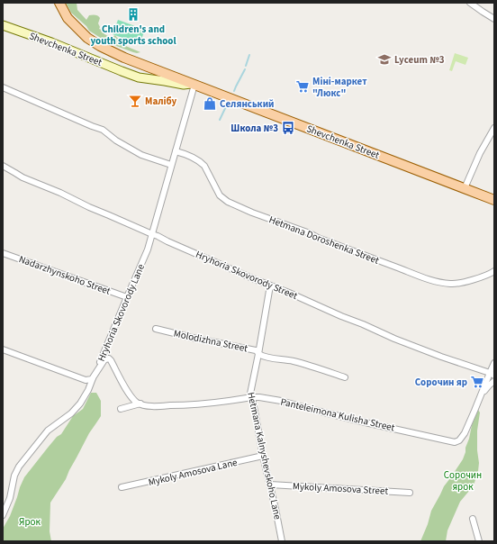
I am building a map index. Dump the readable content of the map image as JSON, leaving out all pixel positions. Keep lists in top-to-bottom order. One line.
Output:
{"streets":{"main road":["Shevchenka Street"],"street":["Hetmana Doroshenka Street","Nadarzhynskoho Street","Hryhoria Skovorody Street","Hryhoria Skovorody Lane","Molodizhna Street","Panteleimona Kulisha Street","Hetmana Kalnyshevskoho Lane","Mykoly Amosova Lane","Mykoly Amosova Street"]},"crossings":[["Shevchenka Street","Hryhoria Skovorody Lane"],["Hetmana Doroshenka Street","Hryhoria Skovorody Lane"],["Nadarzhynskoho Street","Hryhoria Skovorody Lane"],["Hryhoria Skovorody Street","Hryhoria Skovorody Lane"],["Hryhoria Skovorody Street","Panteleimona Kulisha Street"],["Hryhoria Skovorody Street","Hetmana Kalnyshevskoho Lane"],["Molodizhna Street","Hetmana Kalnyshevskoho Lane"],["Panteleimona Kulisha Street","Hetmana Kalnyshevskoho Lane"],["Hetmana Kalnyshevskoho Lane","Mykoly Amosova Lane"],["Hetmana Kalnyshevskoho Lane","Mykoly Amosova Street"]],"parks":["Сорочин ярок","Ярок"],"places":{"building":["Children's and youth sports school"],"school or university":["Lyceum №3"],"supermarket":["Міні-маркет \"Люкс\"","Сорочин яр"],"bar":["Малібу"],"shop":["Селянський"],"bus stop":["Школа №3"]}}
